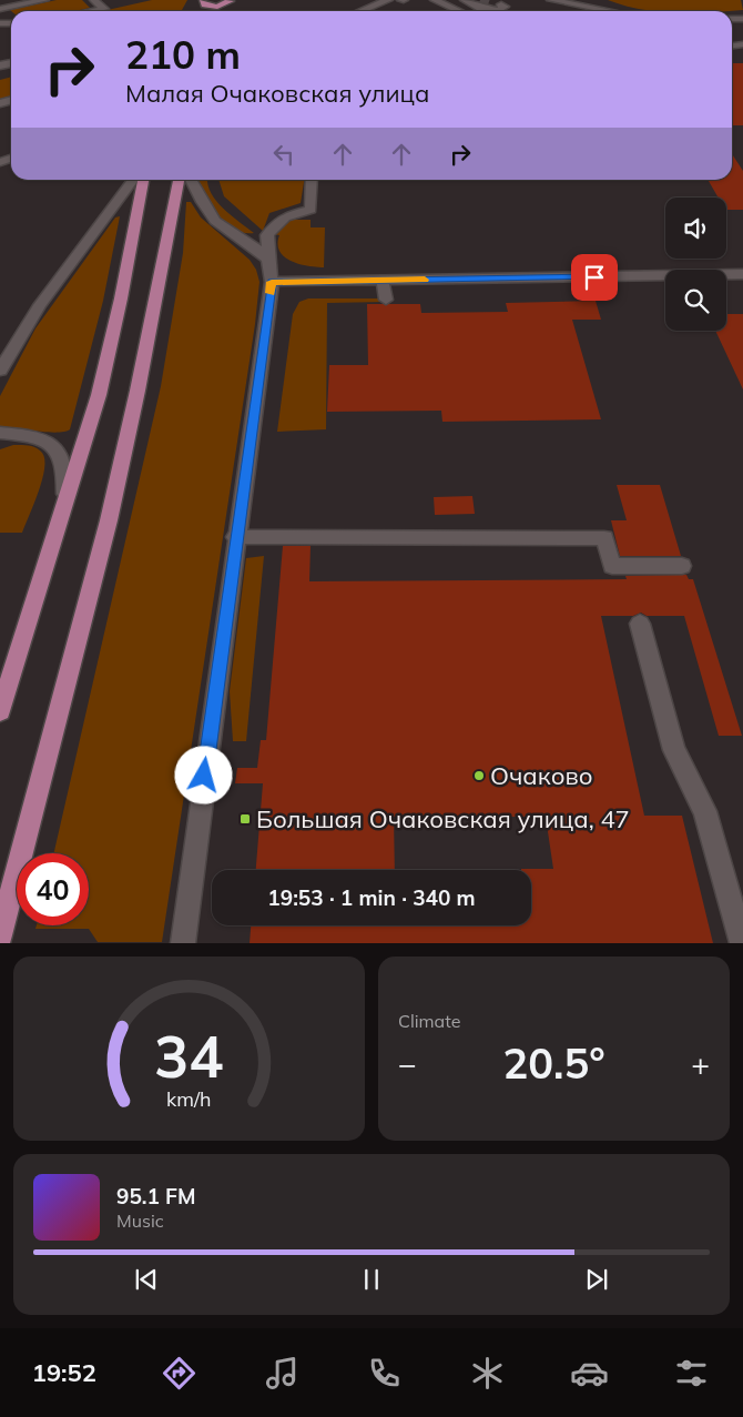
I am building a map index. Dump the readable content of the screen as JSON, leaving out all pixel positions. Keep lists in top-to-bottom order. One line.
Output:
{"places":{"other":["Очаково"],"transit":["Большая Очаковская улица, 47"]},"page":{"turn":["210 m","Малая Очаковская улица"],"limit":"40","trip":"19:53 · 1 min · 340 m","tile":"Climate","heat":["−","20.5°","+"],"song":["95.1 FM","Music"],"tabs":"19:52","gauge":["34","km/h"]}}
